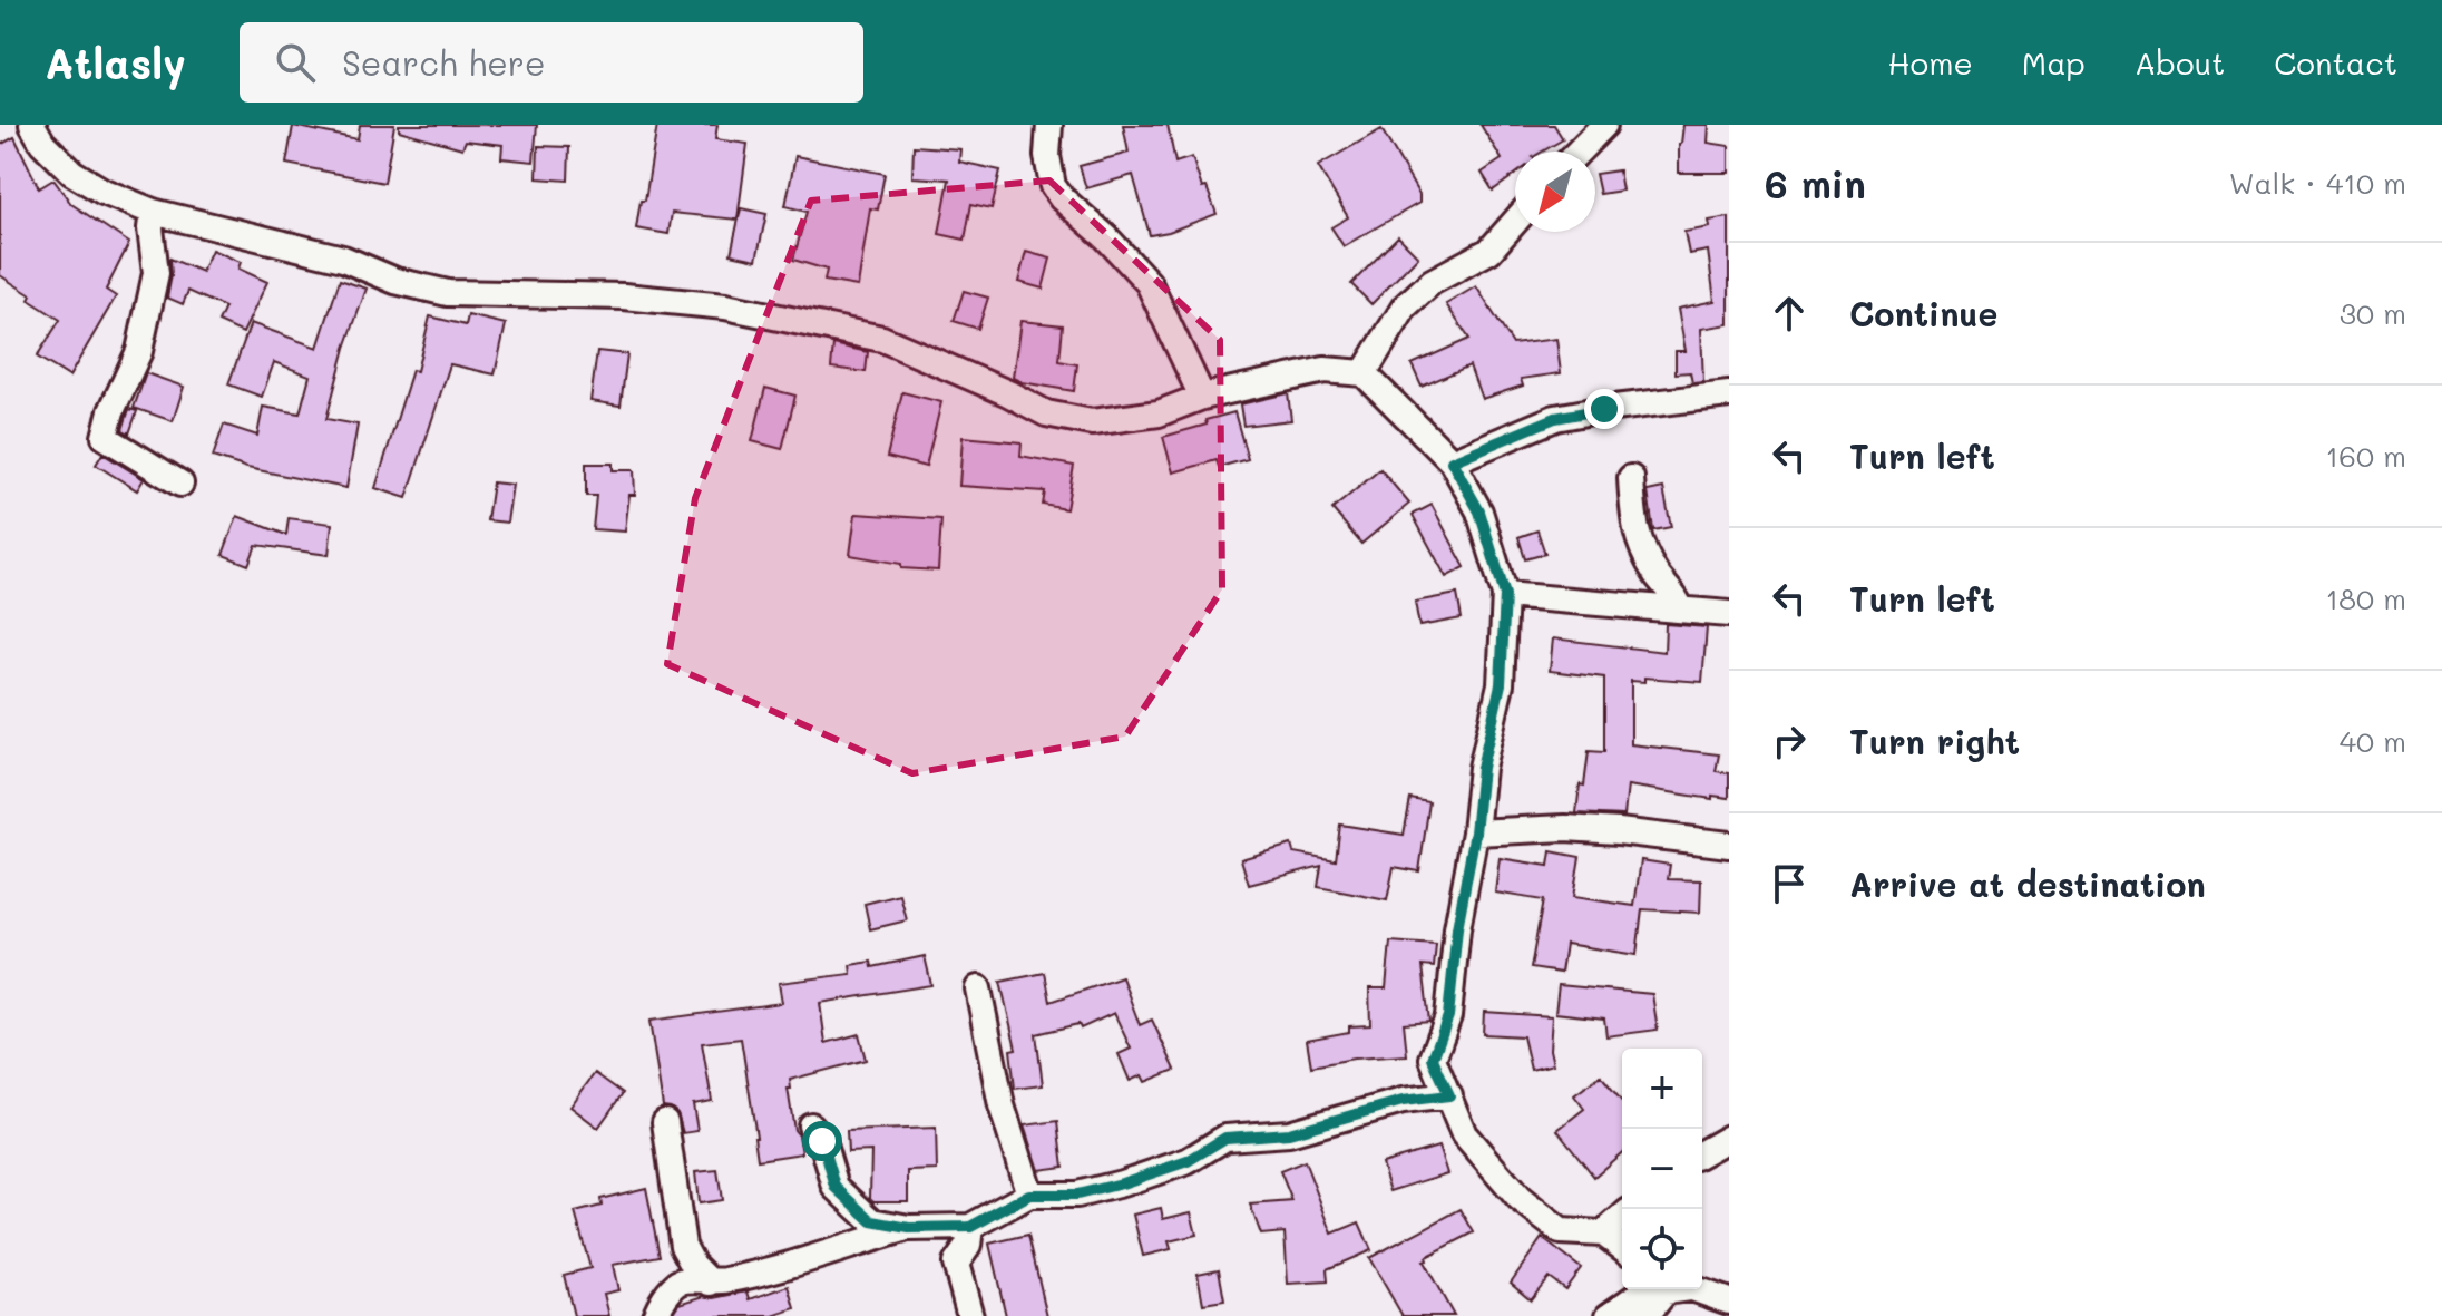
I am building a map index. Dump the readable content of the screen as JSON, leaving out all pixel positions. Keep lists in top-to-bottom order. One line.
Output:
{"north":"bottom left","page":{"header":"Atlasly","search":"Search here","nav":["Home","Map","About","Contact"],"heading":["6 min","Walk · 410 m"],"list":[["Continue","30 m"],["Turn left","160 m"],["Turn left","180 m"],["Turn right","40 m"],"Arrive at destination"],"map_buttons":["+","−"]}}
